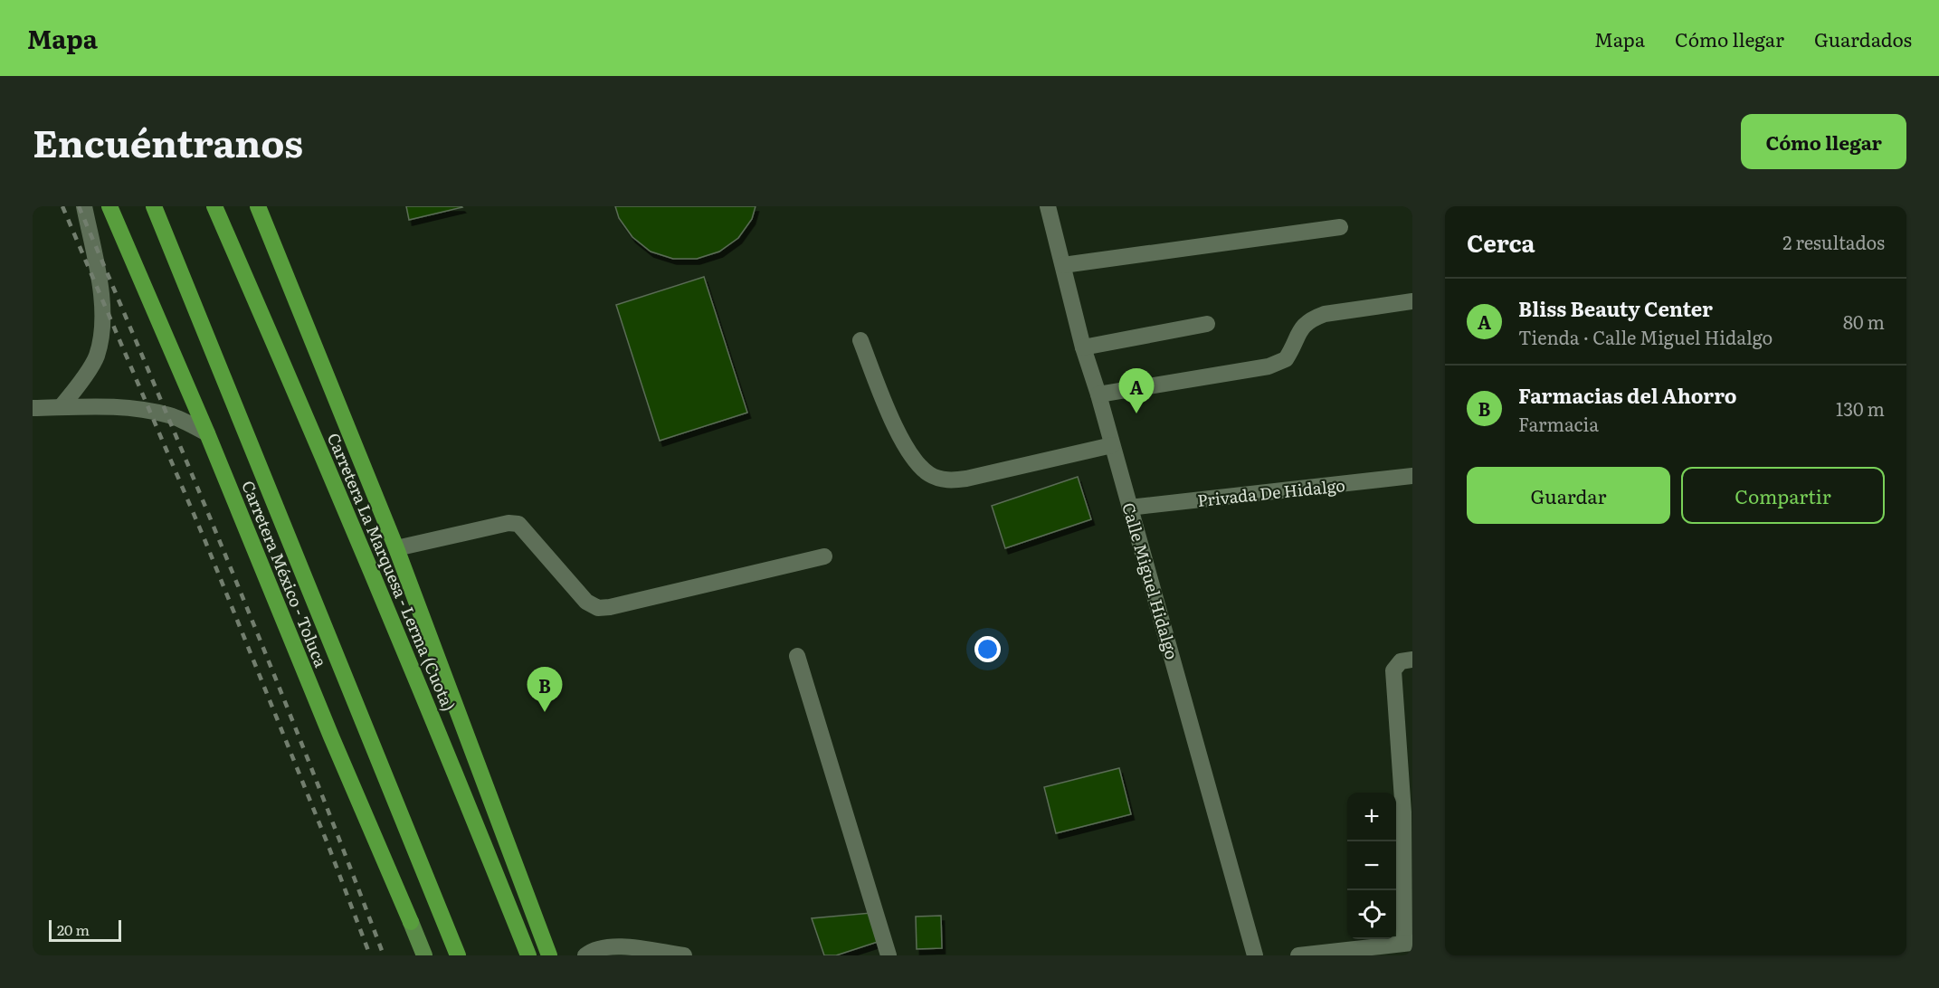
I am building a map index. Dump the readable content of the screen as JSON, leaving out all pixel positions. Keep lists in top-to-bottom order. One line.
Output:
{"streets":{"highway":["Carretera La Marquesa - Lerma (Cuota)","Carretera México - Toluca"],"street":["Privada De Hidalgo","Calle Miguel Hidalgo"]},"crossings":[["Privada De Hidalgo","Calle Miguel Hidalgo"]],"scale_bar":"20 m","page":{"header":"Mapa","nav":["Mapa","Cómo llegar","Guardados"],"title":"Encuéntranos","buttons":["Cómo llegar",["Guardar","Compartir"]],"heading":["Cerca","2 resultados"],"list":[{"mark":"A","name":"Bliss Beauty Center","note":"Tienda · Calle Miguel Hidalgo","value":"80 m"},{"mark":"B","name":"Farmacias del Ahorro","note":"Farmacia","value":"130 m"}],"pins":["A","B"],"map_buttons":["+","−"],"scale":"20 m"}}
